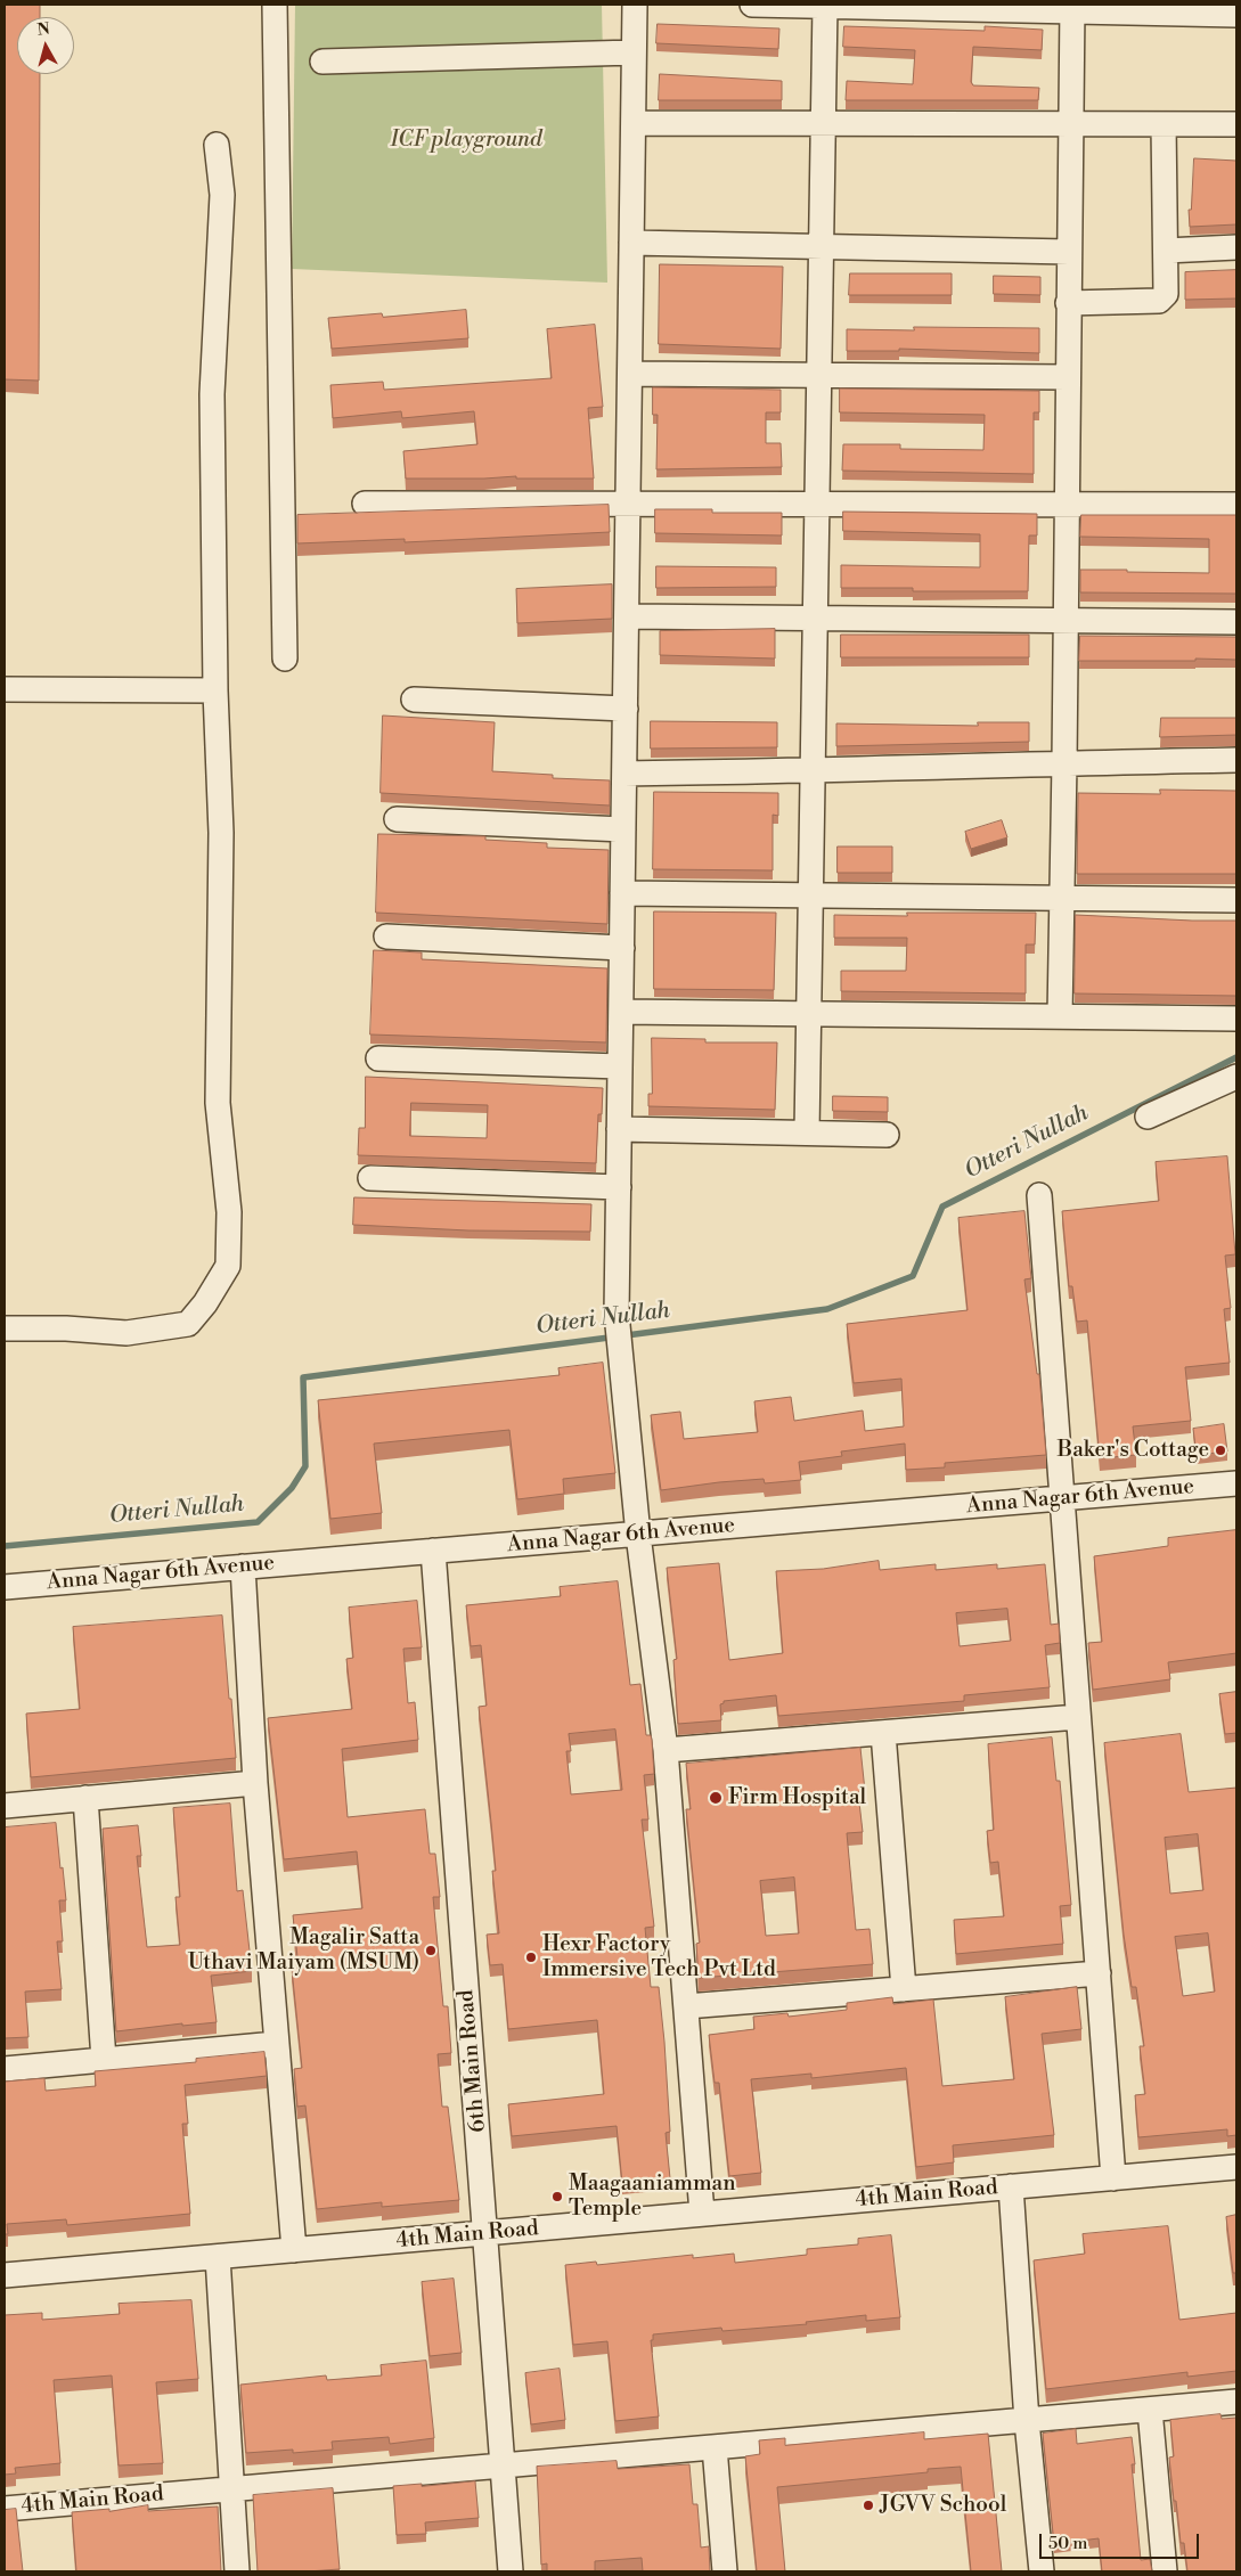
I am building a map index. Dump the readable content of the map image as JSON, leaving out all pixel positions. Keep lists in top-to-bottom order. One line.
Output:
{"streets":{"street":["Anna Nagar 6th Avenue","6th Main Road","4th Main Road"]},"crossings":[["Anna Nagar 6th Avenue","6th Main Road"],["6th Main Road","4th Main Road"]],"water":["Otteri Nullah"],"parks":["ICF playground"],"places":["Baker's Cottage","Firm Hospital","Magalir Satta Uthavi Maiyam (MSUM)","Hexr Factory Immersive Tech Pvt Ltd","Maagaaniamman Temple","JGVV School"],"scale_bar":"50 m","north":"top"}
